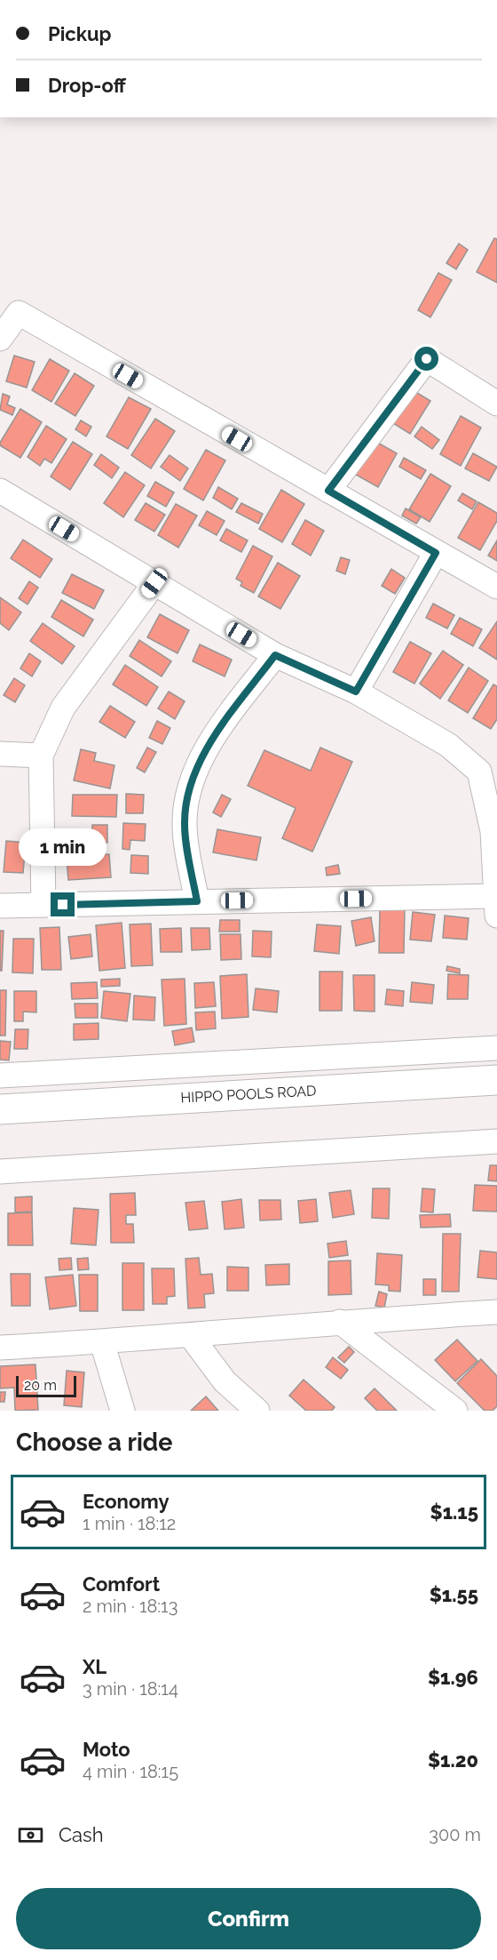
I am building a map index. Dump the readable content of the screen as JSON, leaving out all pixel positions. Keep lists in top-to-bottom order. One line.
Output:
{"streets":{"street":["HIPPO POOLS ROAD"]},"scale_bar":"20 m","page":{"banner":["Pickup","Drop-off"],"bubble":"1 min","scale":"20 m","heading":"Choose a ride","list":[{"name":"Economy","note":"1 min · 18:12","value":"$1.15"},{"name":"Comfort","note":"2 min · 18:13","value":"$1.55"},{"name":"XL","note":"3 min · 18:14","value":"$1.96"},{"name":"Moto","note":"4 min · 18:15","value":"$1.20"}],"pay":["Cash","300 m"],"buttons":"Confirm"}}
